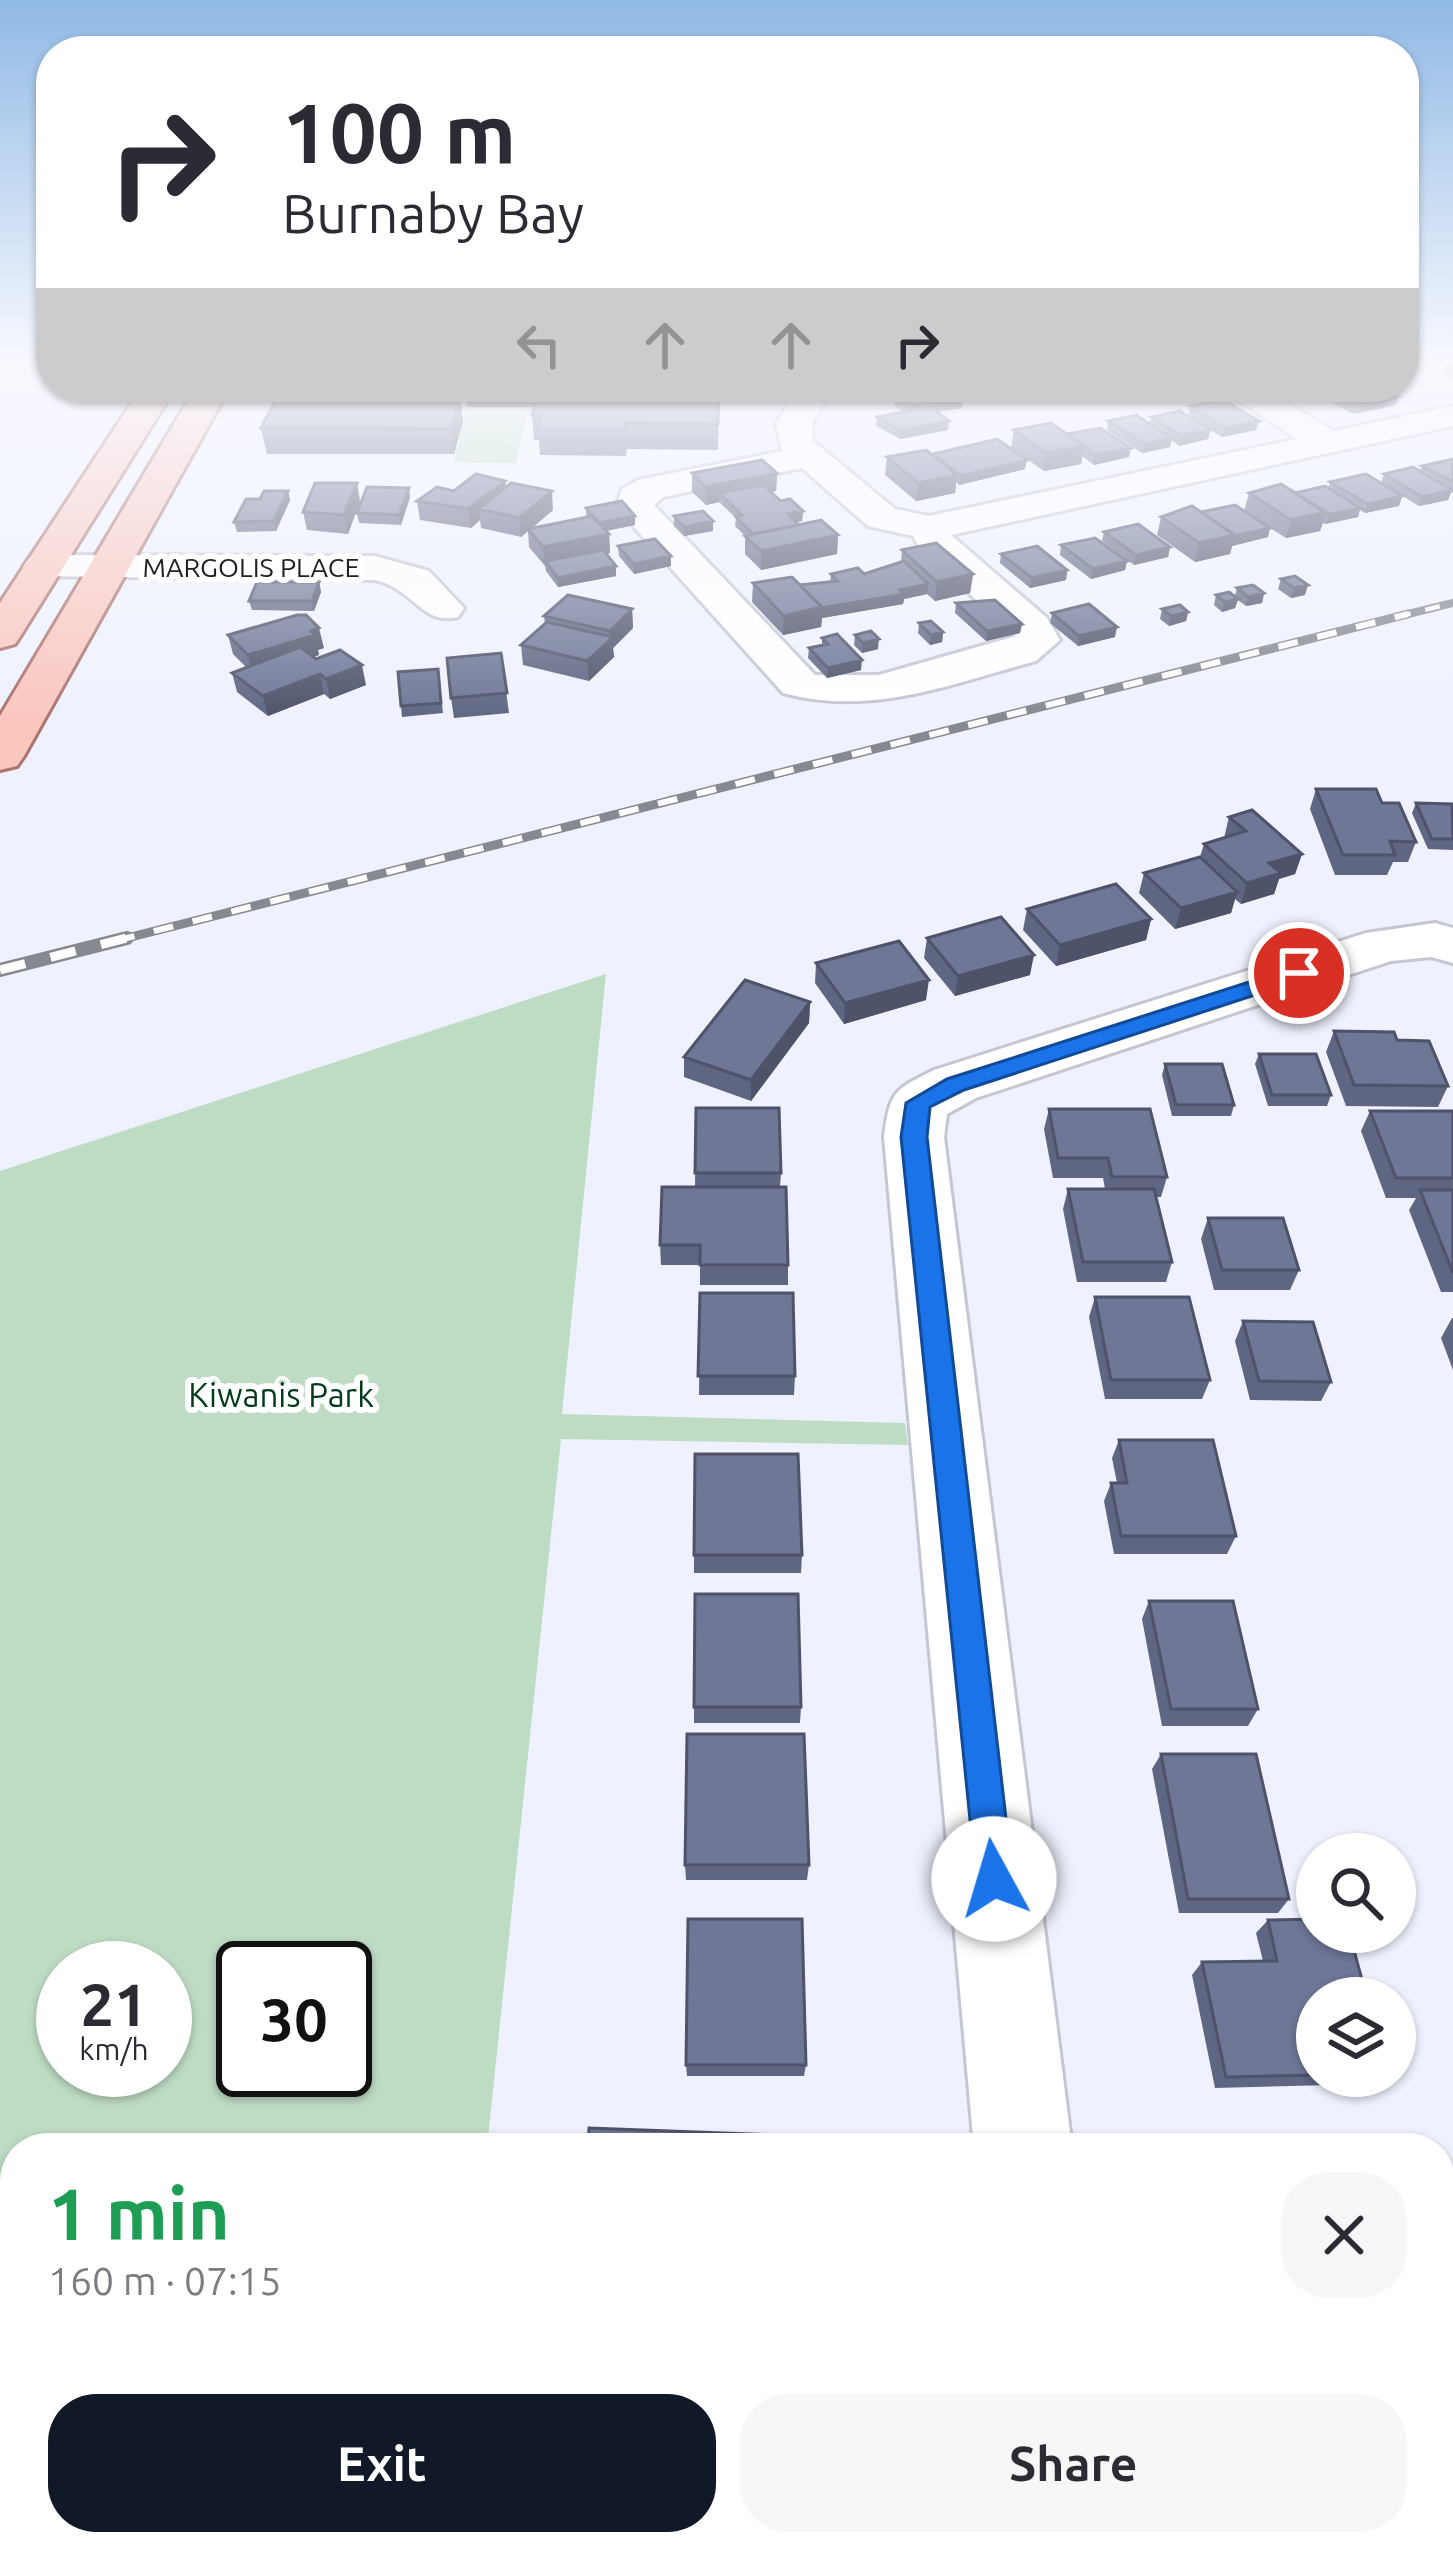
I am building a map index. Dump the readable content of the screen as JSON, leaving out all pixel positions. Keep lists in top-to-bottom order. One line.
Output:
{"streets":{"street":["MARGOLIS PLACE"]},"parks":["Kiwanis Park"],"page":{"turn":["100 m","Burnaby Bay"],"speed":"21 km/h","limit":"30","heading":["1 min","160 m · 07:15"],"buttons":["Exit","Share"]}}
